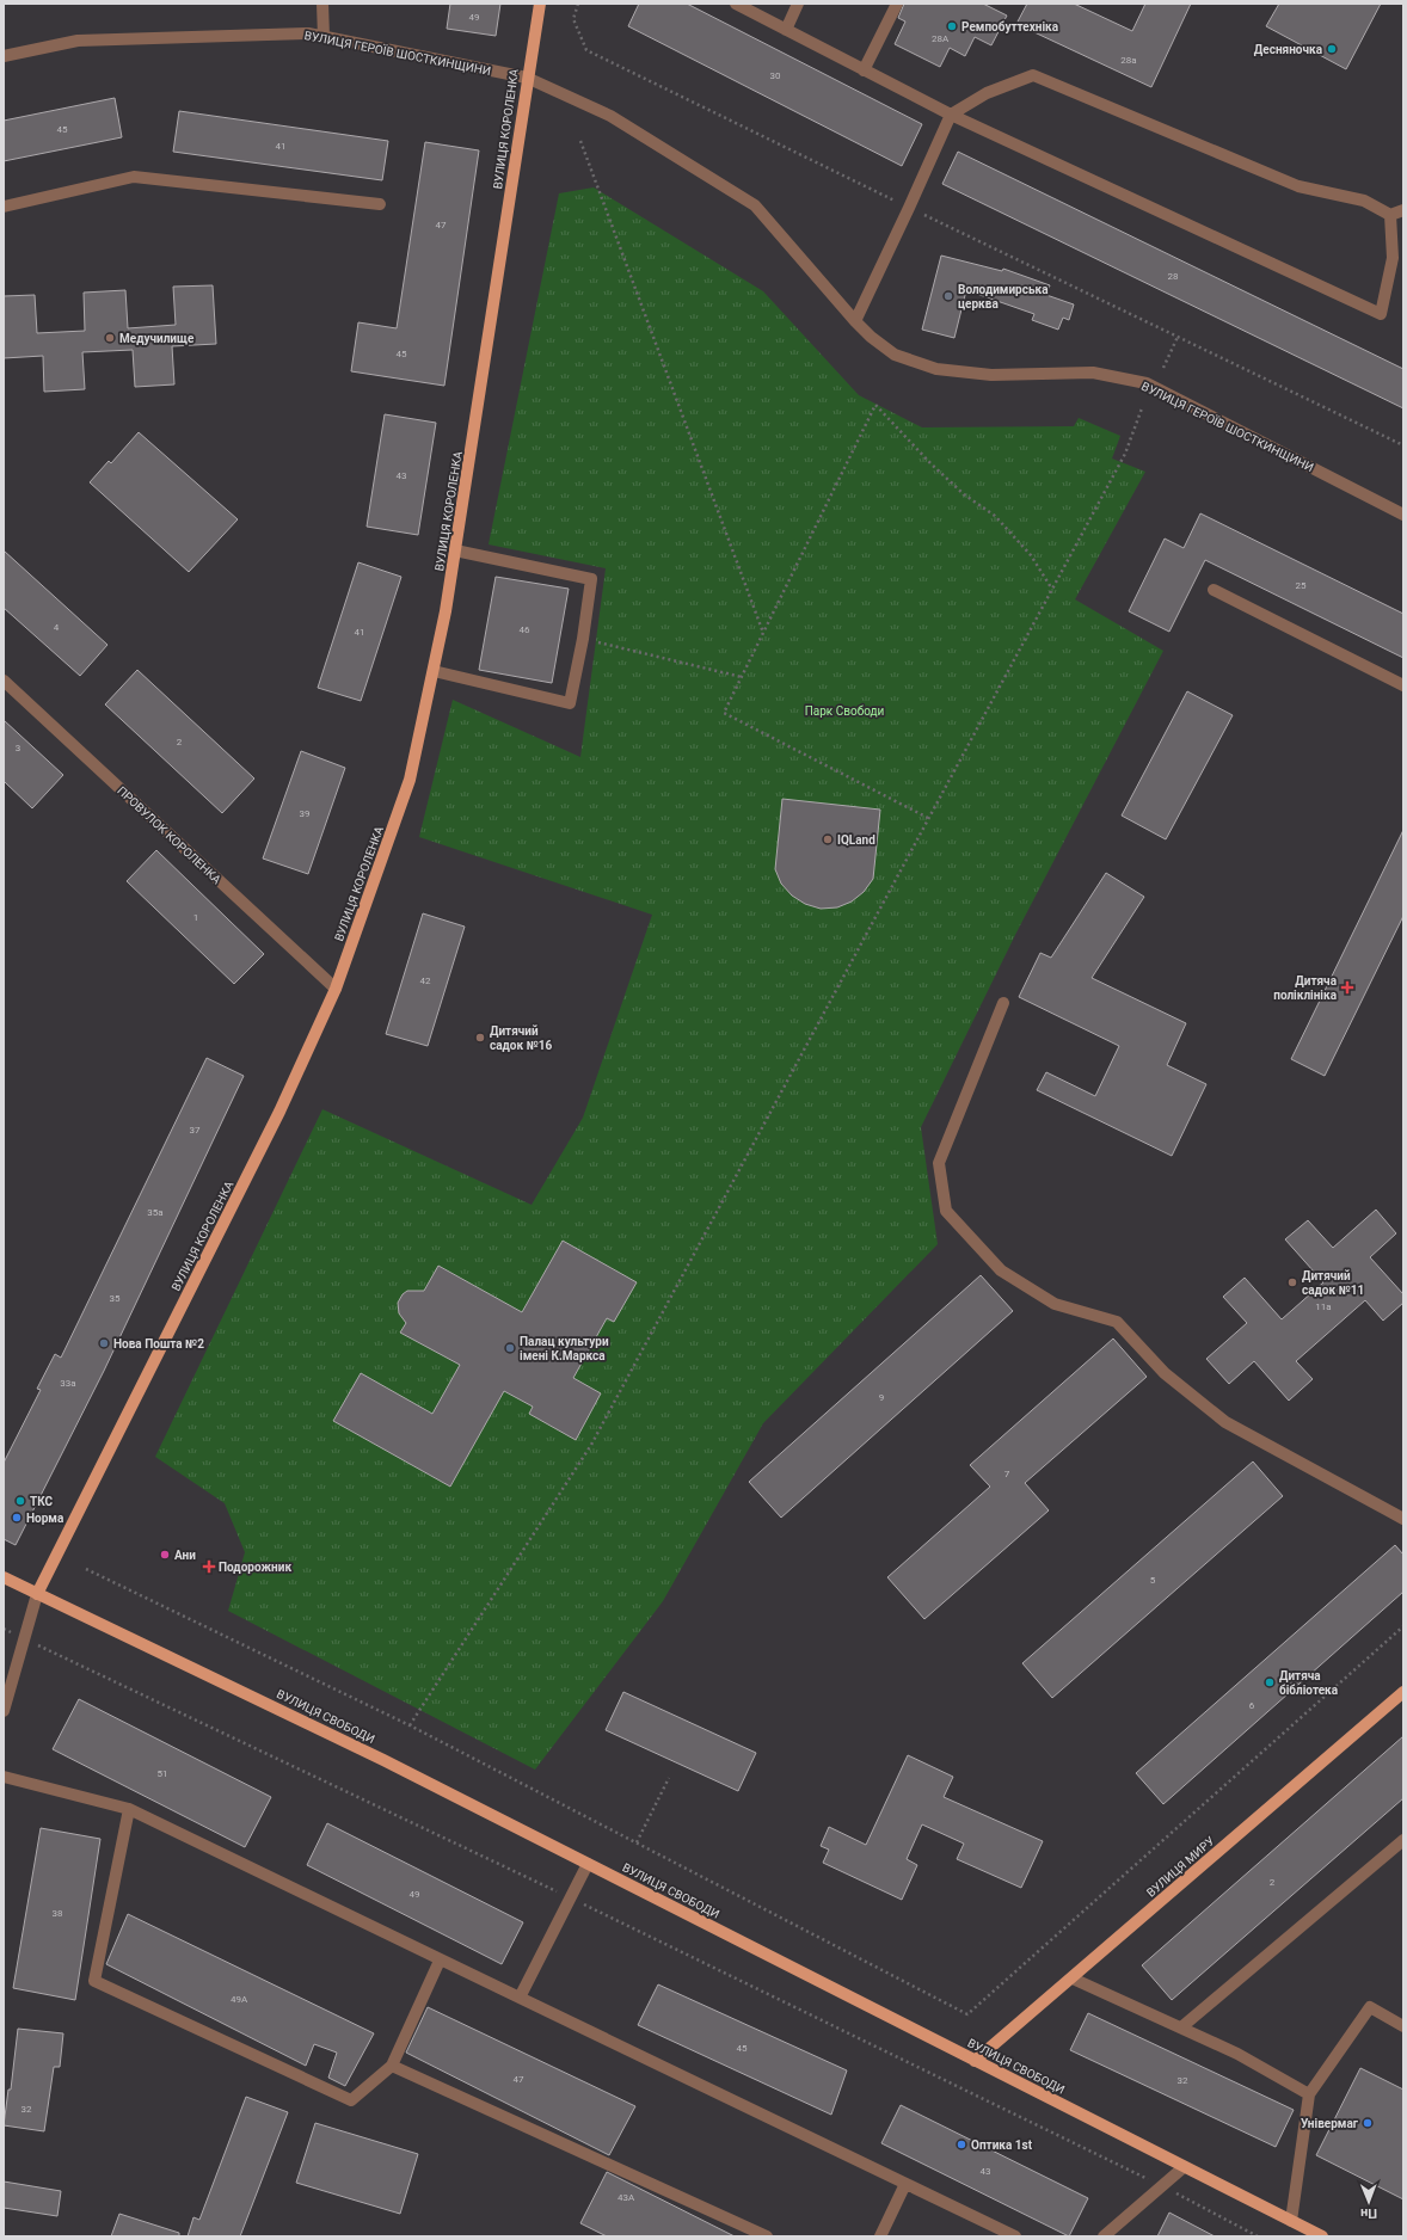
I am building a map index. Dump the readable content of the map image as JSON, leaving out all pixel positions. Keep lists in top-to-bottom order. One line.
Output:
{"streets":{"main road":["ВУЛИЦЯ КОРОЛЕНКА","ВУЛИЦЯ СВОБОДИ","ВУЛИЦЯ МИРУ"],"street":["ВУЛИЦЯ ГЕРОЇВ ШОСТКИНЩИНИ","ПРОВУЛОК КОРОЛЕНКА"]},"crossings":[["ВУЛИЦЯ ГЕРОЇВ ШОСТКИНЩИНИ","ВУЛИЦЯ КОРОЛЕНКА"],["ВУЛИЦЯ КОРОЛЕНКА","ПРОВУЛОК КОРОЛЕНКА"],["ВУЛИЦЯ КОРОЛЕНКА","ВУЛИЦЯ СВОБОДИ"],["ВУЛИЦЯ СВОБОДИ","ВУЛИЦЯ МИРУ"]],"parks":["Парк Свободи"],"places":{"other":["Ремпобуттехніка","Десняночка","Володимирська церква","Медучилище","IQLand","Дитячий садок №16","Дитячий садок №11","Нова Пошта №2","Палац культури імені К.Маркса","ТКС","Норма","Ани","Дитяча бібліотека","Універмаг","Оптика 1st"],"health":["Дитяча поліклініка","Подорожник"]},"house_numbers":["49","28А","28а","30","45","41","47","28","45","43","25","4","46","41","2","3","39","1","42","37","35а","35","11а","33а","9","7","5","6","51","2","49","38","49А","45","47","32","32","43","43А"],"north":"bottom"}
